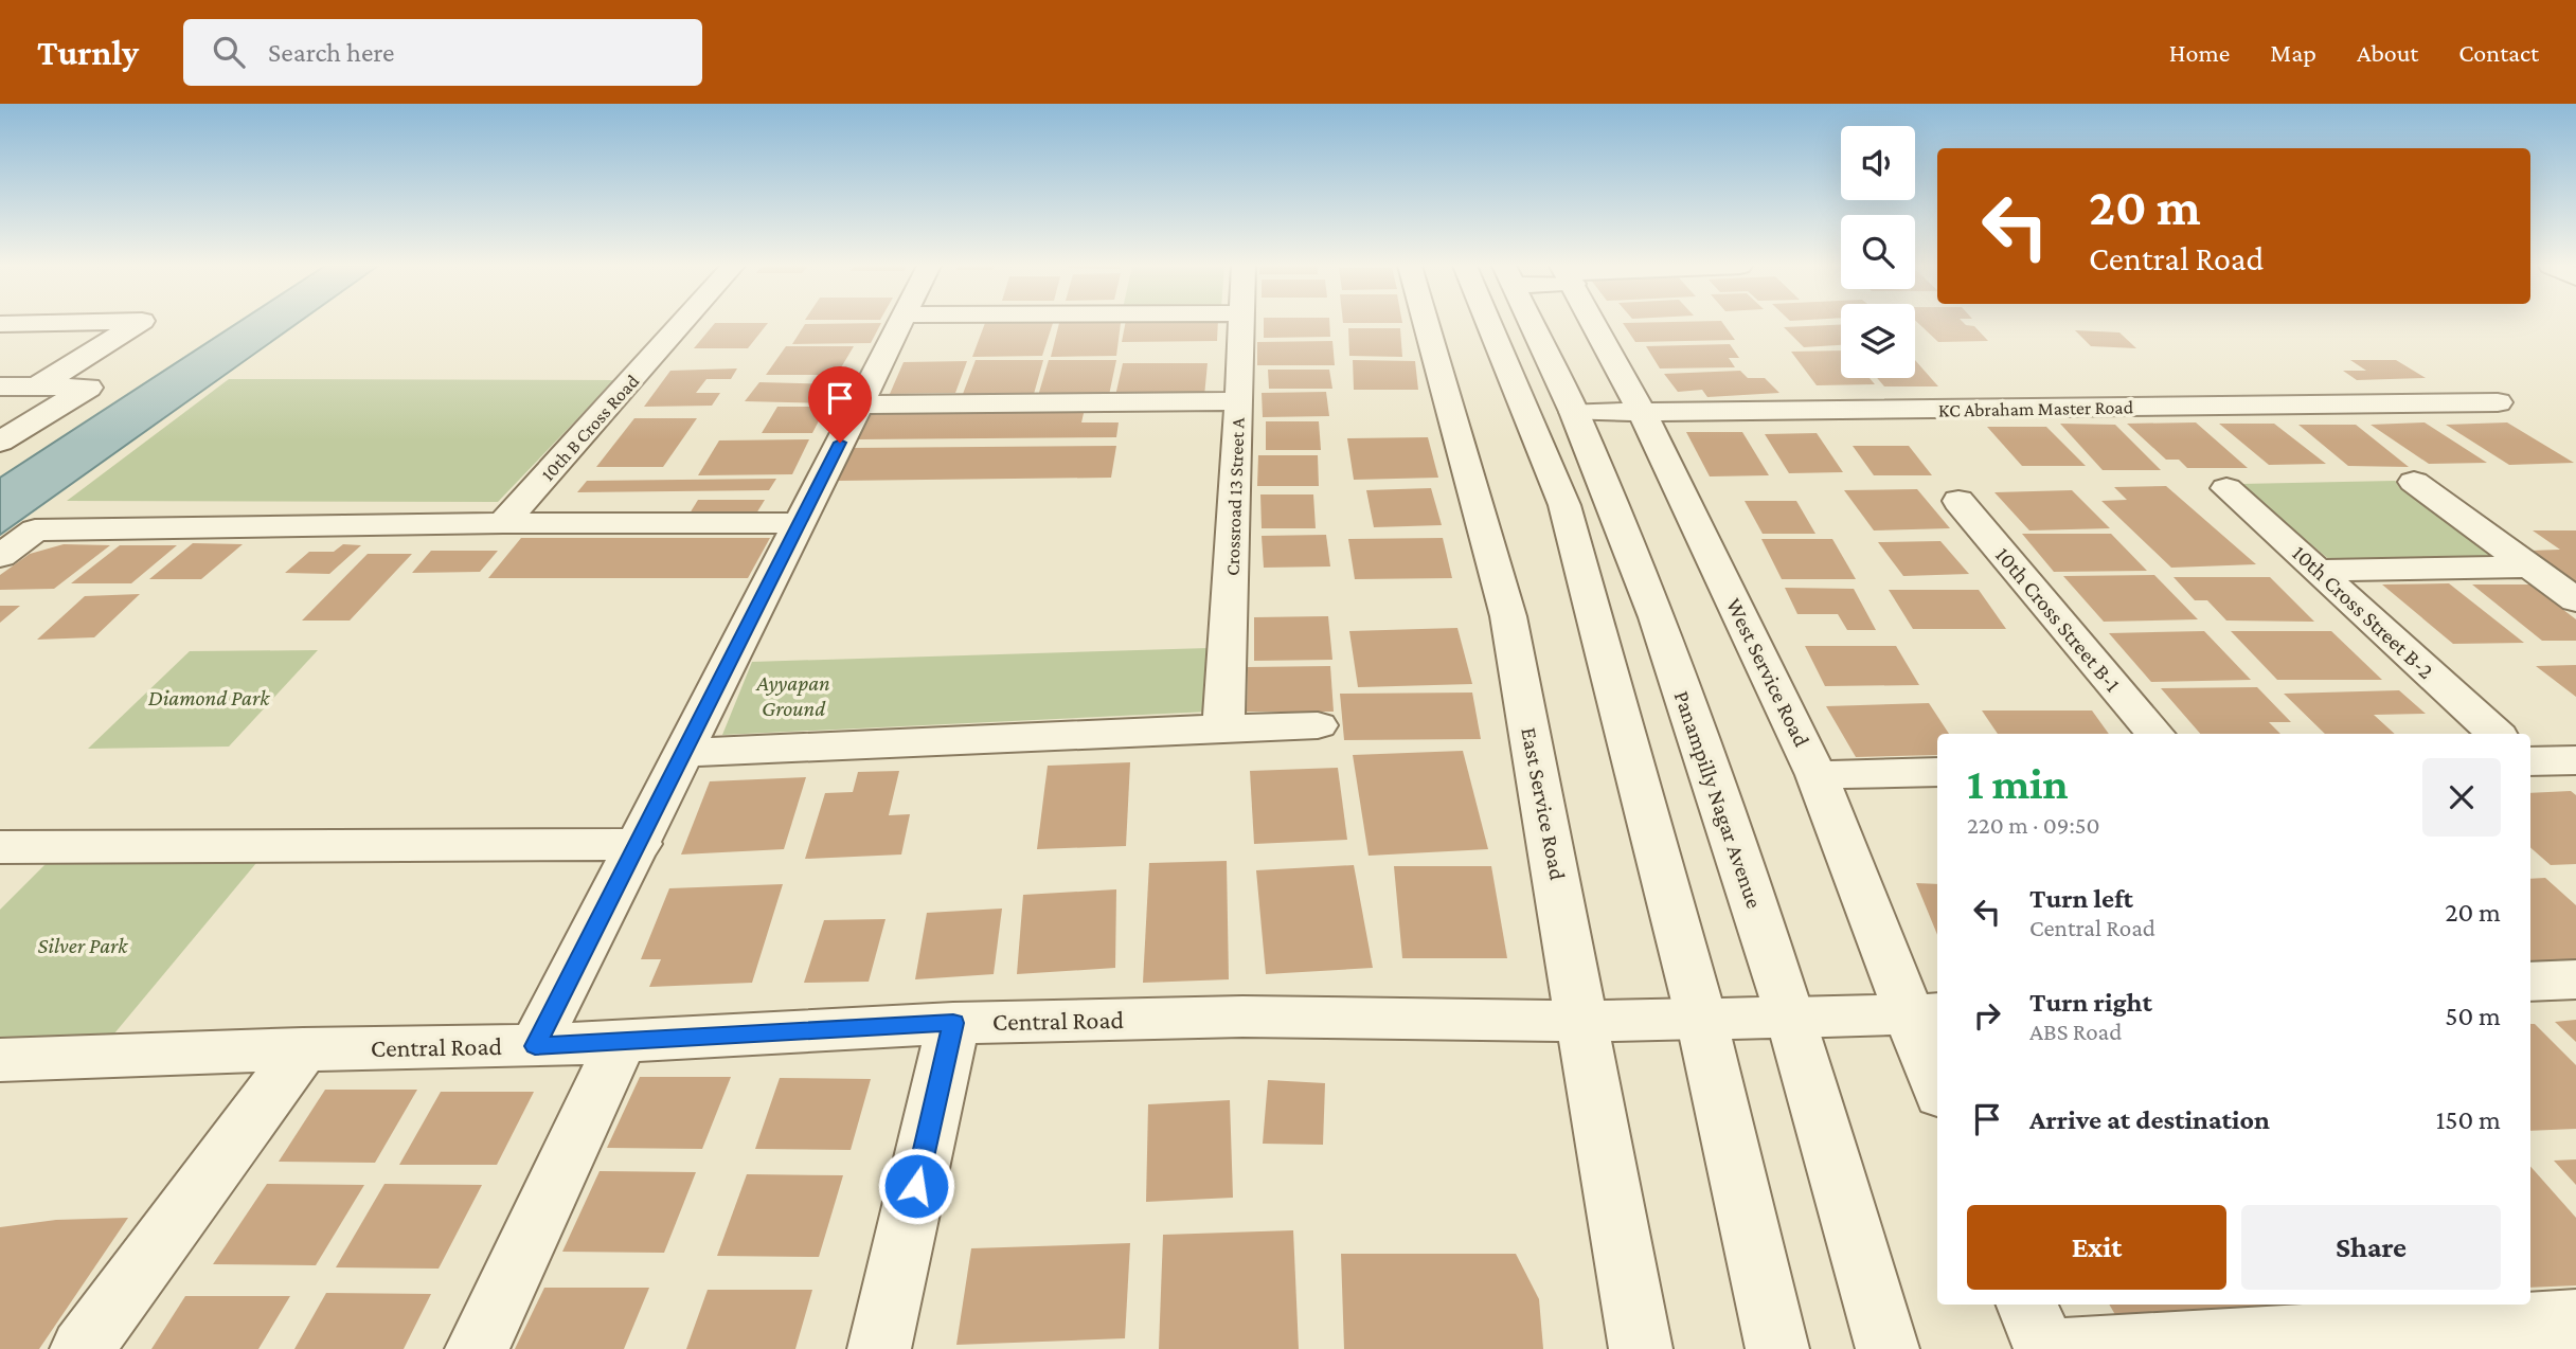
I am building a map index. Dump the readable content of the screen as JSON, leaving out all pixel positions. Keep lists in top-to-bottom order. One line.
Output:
{"streets":{"street":["KC Abraham Master Road","10th B Cross Road","Crossroad 13 Street A","10th Cross Street B-2","10th Cross Street B-1","West Service Road","Panampilly Nagar Avenue","East Service Road","Central Road"]},"crossings":[["KC Abraham Master Road","West Service Road"],["KC Abraham Master Road","Panampilly Nagar Avenue"],["West Service Road","Central Road"],["Panampilly Nagar Avenue","Central Road"],["East Service Road","Central Road"]],"parks":["Ayyapan Ground","Diamond Park","Silver Park"],"page":{"header":"Turnly","search":"Search here","nav":["Home","Map","About","Contact"],"turn":["20 m","Central Road"],"heading":["1 min","220 m · 09:50"],"list":[{"name":"Turn left","note":"Central Road","value":"20 m"},{"name":"Turn right","note":"ABS Road","value":"50 m"},{"name":"Arrive at destination","value":"150 m"}],"buttons":["Exit","Share"]}}
